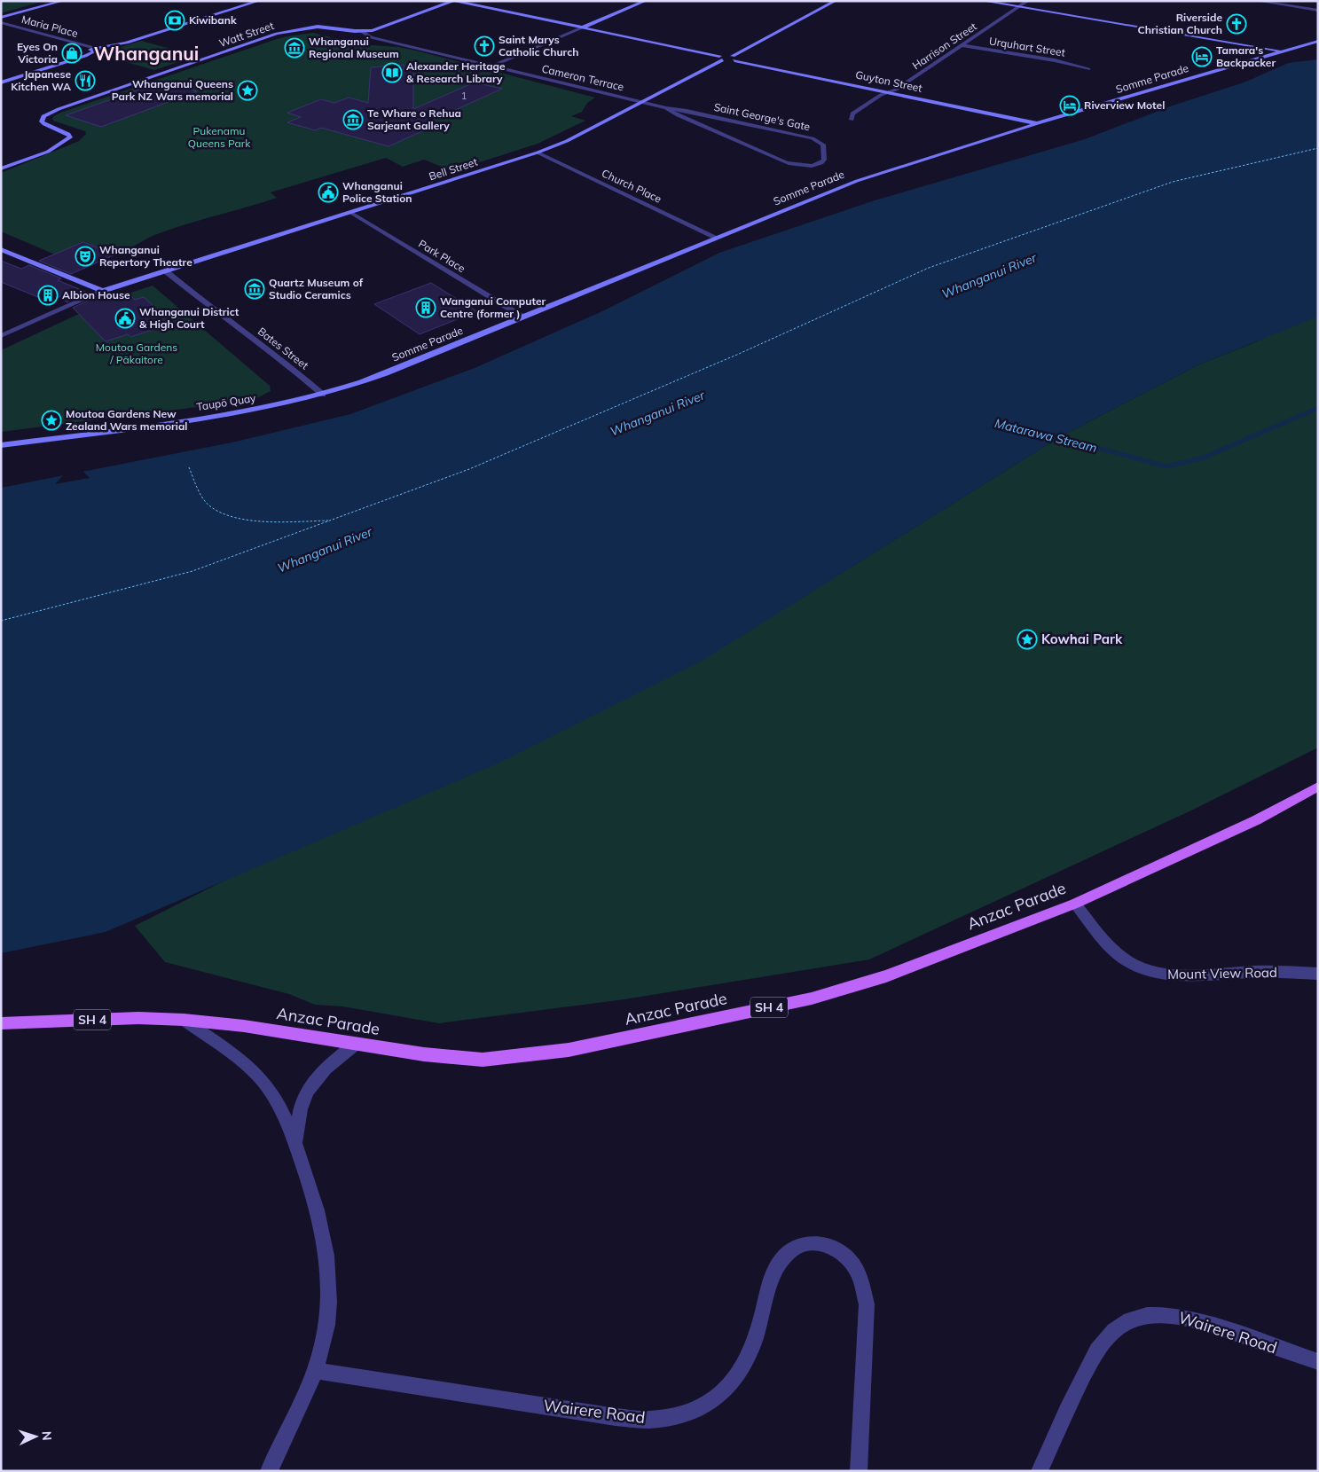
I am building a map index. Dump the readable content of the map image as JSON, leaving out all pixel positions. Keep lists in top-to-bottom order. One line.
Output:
{"streets":{"main road":["Anzac Parade","SH 4"],"street":["Maria Place","Watt Street","Harrison Street","Urquhart Street","Cameron Terrace","Somme Parade","Guyton Street","Saint George's Gate","Bell Street","Church Place","Park Place","Bates Street","Taupō Quay","Mount View Road","Wairere Road"]},"crossings":[["Watt Street","Cameron Terrace"],["Harrison Street","Urquhart Street"],["Harrison Street","Guyton Street"],["Cameron Terrace","Saint George's Gate"],["Cameron Terrace","Bell Street"],["Somme Parade","Guyton Street"],["Somme Parade","Church Place"],["Somme Parade","Park Place"],["Somme Parade","Bates Street"],["Somme Parade","Taupō Quay"],["Guyton Street","Bell Street"],["Saint George's Gate","Bell Street"],["Bell Street","Church Place"],["Bell Street","Park Place"],["Bell Street","Bates Street"],["Bates Street","Taupō Quay"],["Anzac Parade","Mount View Road"]],"districts":["Whanganui"],"water":["Whanganui River","Matarawa Stream"],"parks":["Pukenamu Queens Park","Moutoa Gardens / Pākaitore"],"places":{"bank":["Kiwibank"],"church":["Riverside Christian Church","Saint Marys Catholic Church"],"museum":["Whanganui Regional Museum","Te Whare o Rehua Sarjeant Gallery","Quartz Museum of Studio Ceramics"],"shop":["Eyes On Victoria"],"hotel":["Tamara's Backpacker","Riverview Motel"],"library":["Alexander Heritage & Research Library"],"restaurant":["Japanese Kitchen WA"],"place":["Whanganui Queens Park NZ Wars memorial","Moutoa Gardens New Zealand Wars memorial","Kowhai Park"],"public building":["Whanganui Police Station","Whanganui District & High Court"],"theatre":["Whanganui Repertory Theatre"],"building":["Albion House","Wanganui Computer Centre (former )"]},"house_numbers":["1"],"north":"right"}
